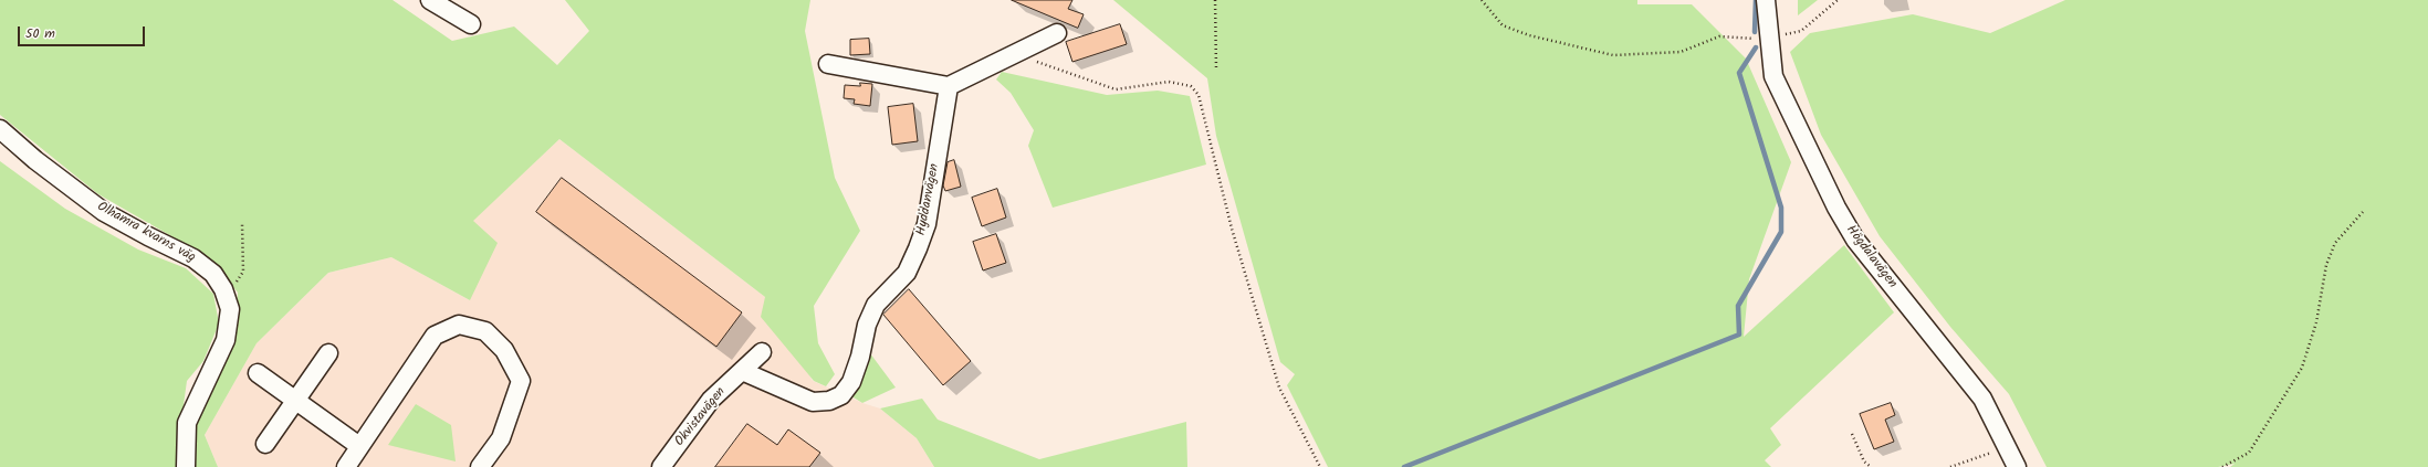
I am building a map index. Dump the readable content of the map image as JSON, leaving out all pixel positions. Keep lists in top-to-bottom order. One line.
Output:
{"streets":{"street":["Hyddanvägen","Olhamra kvarns väg","Högdalavägen","Okvistavägen"]},"crossings":[["Hyddanvägen","Okvistavägen"]],"scale_bar":"50 m"}
